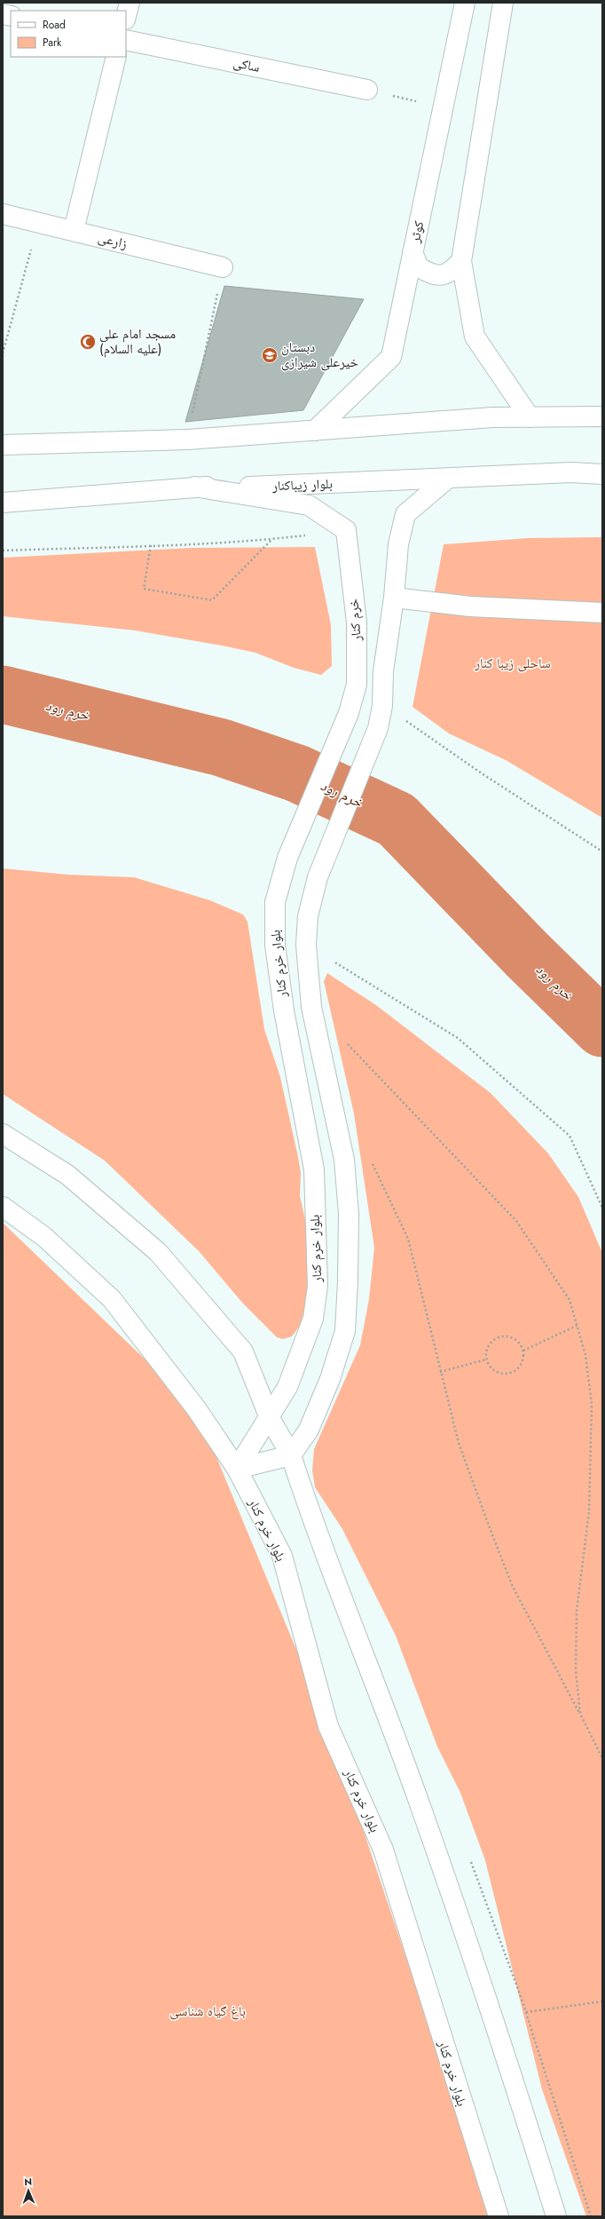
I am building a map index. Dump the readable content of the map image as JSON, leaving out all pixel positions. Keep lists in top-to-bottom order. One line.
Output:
{"streets":{"main road":["ساکی","کوثر","زارعی","بلوار زیباکنار","خرم کنار","بلوار خرم کنار"]},"crossings":[["خرم کنار","بلوار خرم کنار"]],"water":["خرم رود"],"parks":["ساحلی زیبا کنار","باغ گیاه شناسی"],"places":{"mosque":["مسجد امام علی (علیه السلام)"],"school or university":["دبستان خیرعلی شیرازی"]},"legend":["Road","Park"],"north":"top"}
